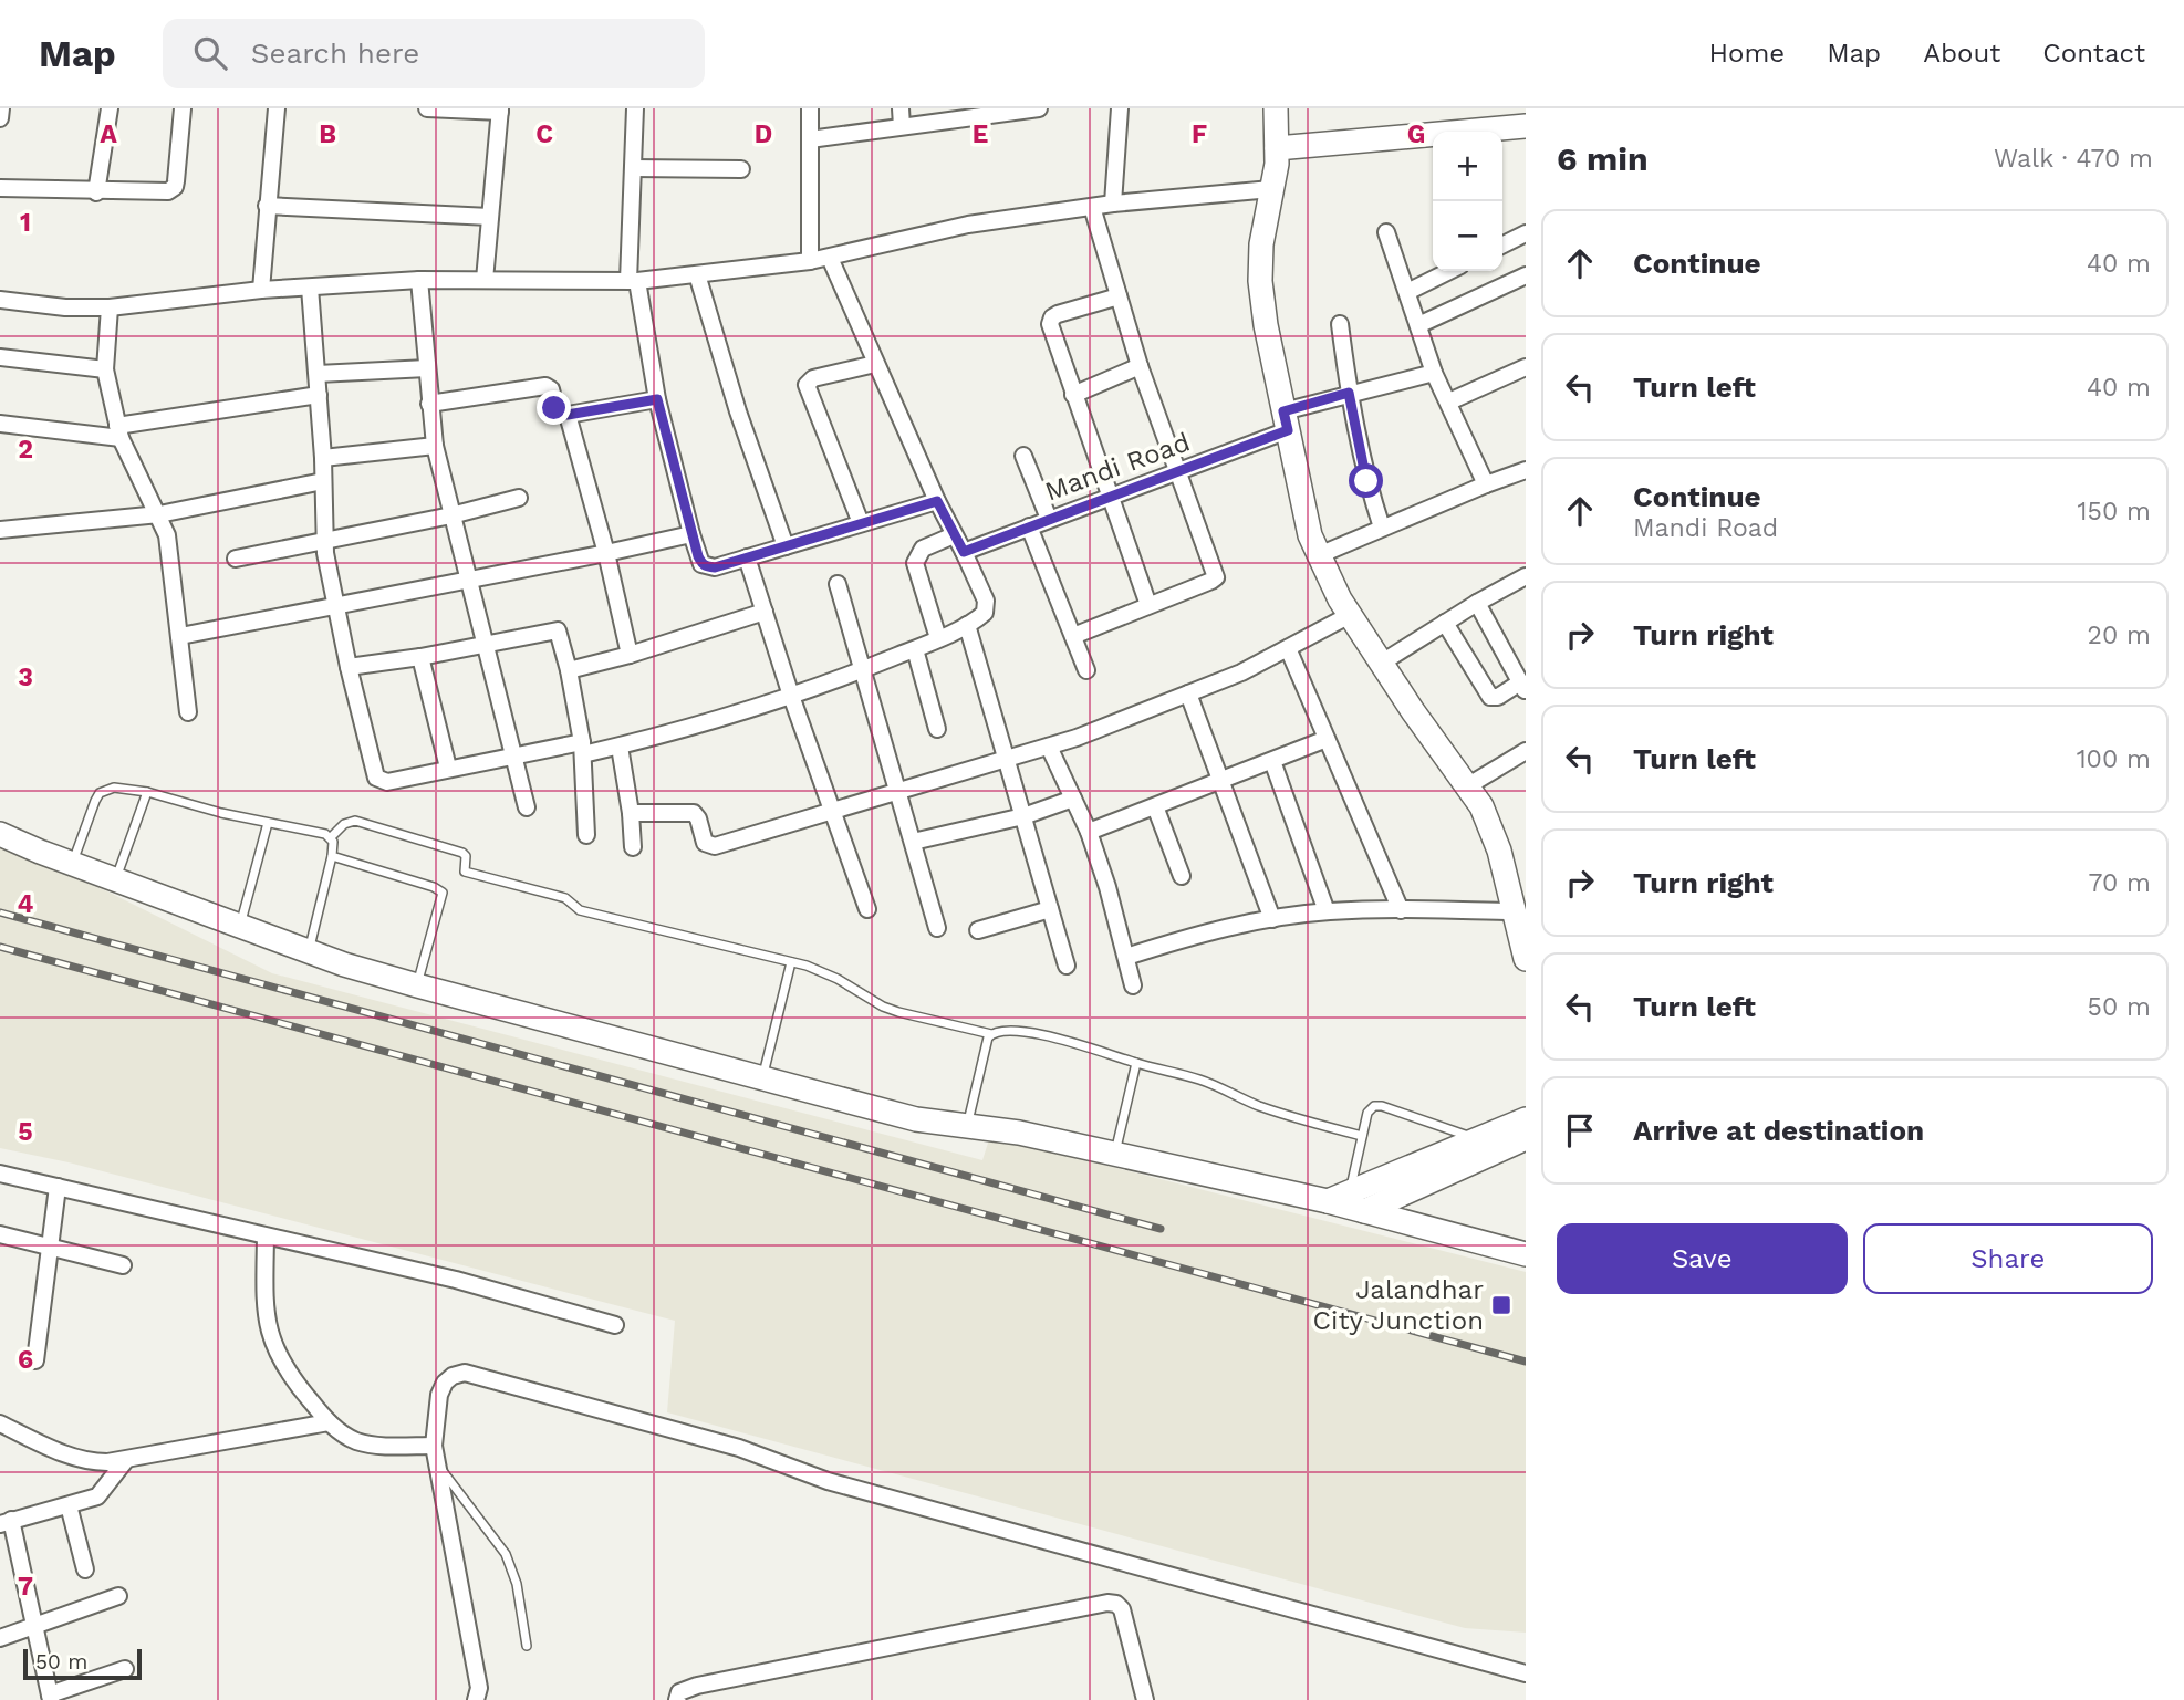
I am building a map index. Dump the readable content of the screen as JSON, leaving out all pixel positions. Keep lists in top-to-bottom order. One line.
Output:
{"streets":{"street":["Mandi Road"]},"places":{"transit":["Jalandhar City Junction"]},"scale_bar":"50 m","page":{"header":"Map","search":"Search here","nav":["Home","Map","About","Contact"],"heading":["6 min","Walk · 470 m"],"map_buttons":["+","−"],"list":[["Continue","40 m"],["Turn left","40 m"],["Continue","Mandi Road","150 m"],["Turn right","20 m"],["Turn left","100 m"],["Turn right","70 m"],["Turn left","50 m"],"Arrive at destination"],"buttons":["Save","Share"],"scale":"50 m"},"grid":{"columns":["A","B","C","D","E","F","G"],"rows":["1","2","3","4","5","6","7"]}}
